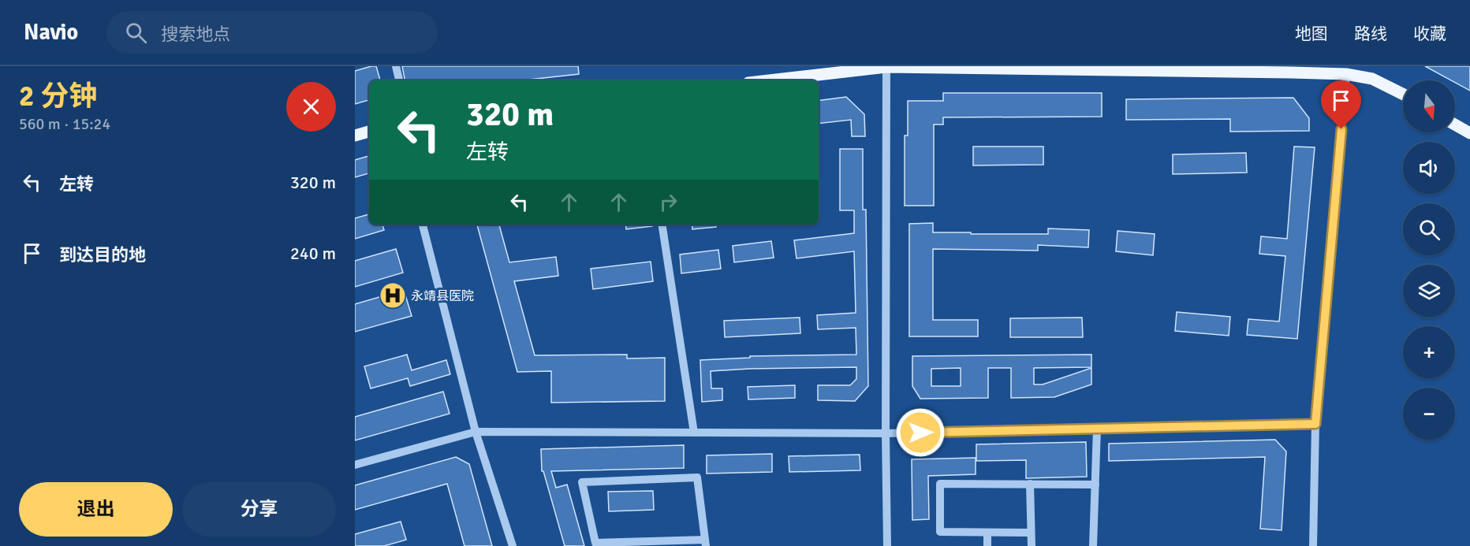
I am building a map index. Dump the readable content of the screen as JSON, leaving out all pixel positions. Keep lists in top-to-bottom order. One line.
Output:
{"places":{"hospital":["永靖县医院"]},"north":"bottom","page":{"header":"Navio","search":"搜索地点","nav":["地图","路线","收藏"],"heading":["2 分钟","560 m · 15:24"],"map_buttons":["+","−"],"turn":["320 m","左转"],"list":[{"name":"左转","value":"320 m"},{"name":"到达目的地","value":"240 m"}],"buttons":["退出","分享"]}}
